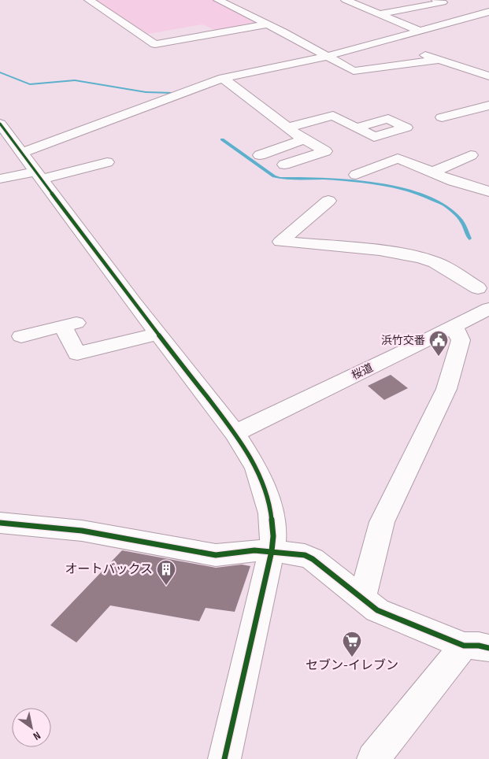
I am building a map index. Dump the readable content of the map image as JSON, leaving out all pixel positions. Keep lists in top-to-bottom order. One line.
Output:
{"streets":{"street":["桜道"]},"places":{"public building":["浜竹交番"],"building":["オートバックス"],"supermarket":["セブン-イレブン"]},"north":"bottom right"}
